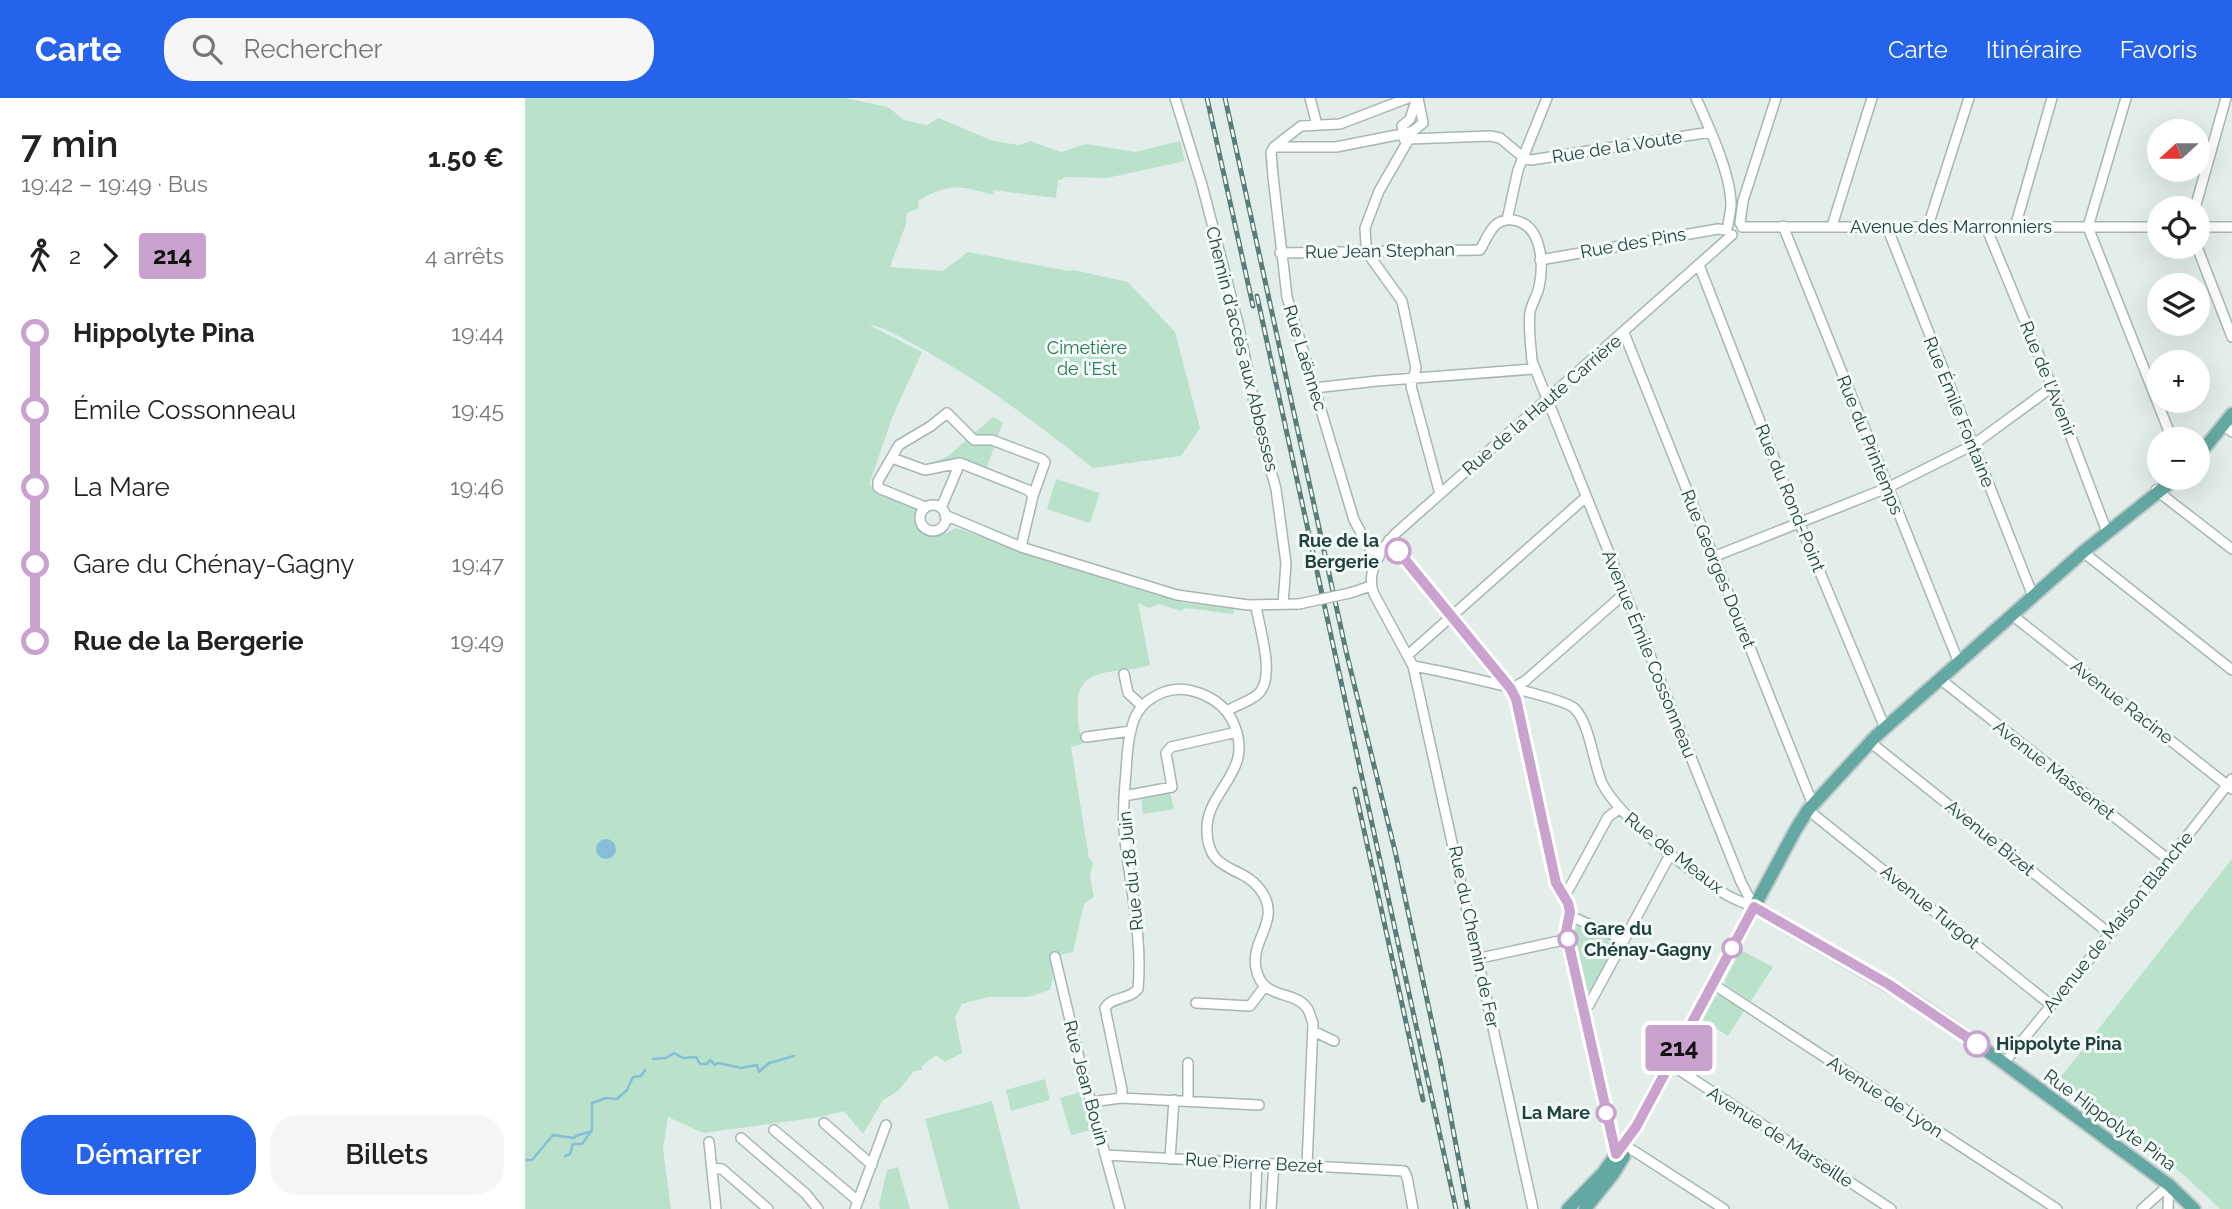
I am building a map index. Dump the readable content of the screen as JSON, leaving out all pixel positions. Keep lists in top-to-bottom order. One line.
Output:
{"streets":{"main road":["Rue Hippolyte Pina"],"street":["Rue de la Voute","Avenue des Marronniers","Rue des Pins","Rue Jean Stephan","Chemin d'accès aux Abbesses","Rue Laënnec","Rue de l'Avenir","Rue de la Haute Carrière","Rue Émile Fontaine","Rue du Printemps","Rue du Rond-Point","Rue Georges Douret","Avenue Émile Cossonneau","Avenue Racine","Avenue Massenet","Avenue Bizet","Rue de Meaux","Rue du 18 Juin","Avenue Turgot","Avenue de Maison Blanche","Rue du Chemin de Fer","Rue Jean Bouin","Avenue de Lyon","Avenue de Marseille","Rue Pierre Bezet"]},"crossings":[["Avenue des Marronniers","Rue de l'Avenir"],["Avenue des Marronniers","Rue de la Haute Carrière"],["Avenue des Marronniers","Rue Émile Fontaine"],["Avenue des Marronniers","Rue du Printemps"],["Rue des Pins","Rue de la Haute Carrière"],["Rue des Pins","Avenue Émile Cossonneau"],["Rue Jean Stephan","Rue Laënnec"],["Rue Jean Stephan","Avenue Émile Cossonneau"],["Rue Laënnec","Rue de la Haute Carrière"],["Rue de la Haute Carrière","Rue du Rond-Point"],["Rue de la Haute Carrière","Rue Georges Douret"],["Rue de la Haute Carrière","Avenue Émile Cossonneau"],["Rue Georges Douret","Avenue Turgot"],["Avenue Émile Cossonneau","Rue de Meaux"],["Avenue Émile Cossonneau","Rue Hippolyte Pina"],["Avenue Racine","Avenue de Maison Blanche"],["Avenue Massenet","Avenue de Maison Blanche"],["Avenue Bizet","Avenue de Maison Blanche"],["Rue de Meaux","Rue du Chemin de Fer"],["Rue de Meaux","Rue Hippolyte Pina"],["Avenue Turgot","Avenue de Maison Blanche"],["Avenue de Maison Blanche","Rue Hippolyte Pina"],["Rue Jean Bouin","Rue Pierre Bezet"]],"parks":["Cimetière de l'Est"],"places":["Rue de la Bergerie","Gare du Chénay-Gagny","Hippolyte Pina","La Mare"],"lines":["bus line 214"],"north":"left","page":{"header":"Carte","search":"Rechercher","nav":["Carte","Itinéraire","Favoris"],"heading":["7 min","19:42 – 19:49 · Bus","1.50 €"],"on_map":"214","map_buttons":["+","−"],"legs":["2","214","4 arrêts"],"list":[{"name":"Hippolyte Pina","value":"19:44"},{"name":"Émile Cossonneau","value":"19:45"},{"name":"La Mare","value":"19:46"},{"name":"Gare du Chénay-Gagny","value":"19:47"},{"name":"Rue de la Bergerie","value":"19:49"}],"buttons":["Démarrer","Billets"]}}
